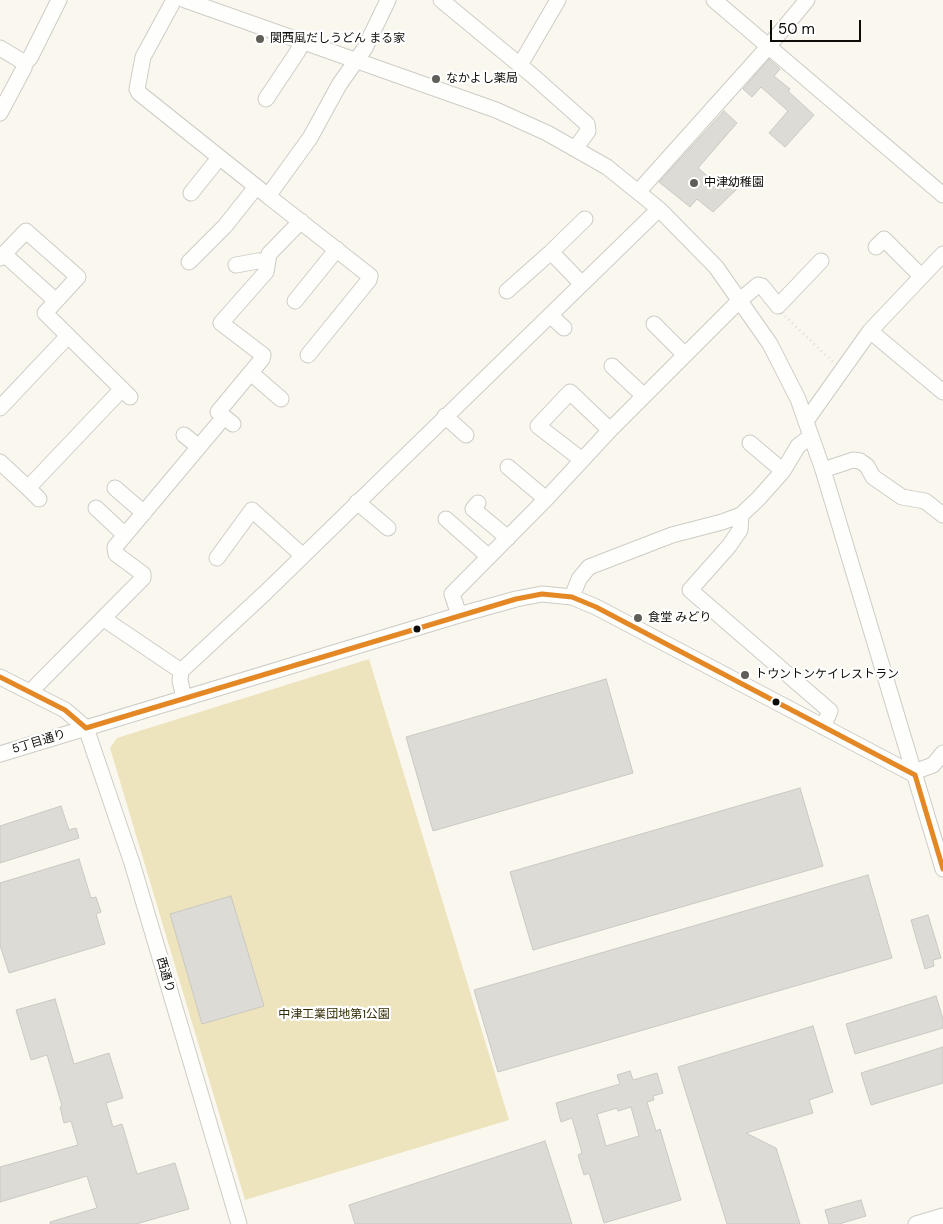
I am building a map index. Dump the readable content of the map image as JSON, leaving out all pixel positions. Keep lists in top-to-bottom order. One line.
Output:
{"streets":{"street":["5丁目通り","西通り"]},"crossings":[["5丁目通り","西通り"]],"parks":["中津工業団地第1公園"],"places":["関西風だしうどん まる家","なかよし薬局","中津幼稚園","食堂 みどり","トウントンケイレストラン"],"scale_bar":"50 m"}
